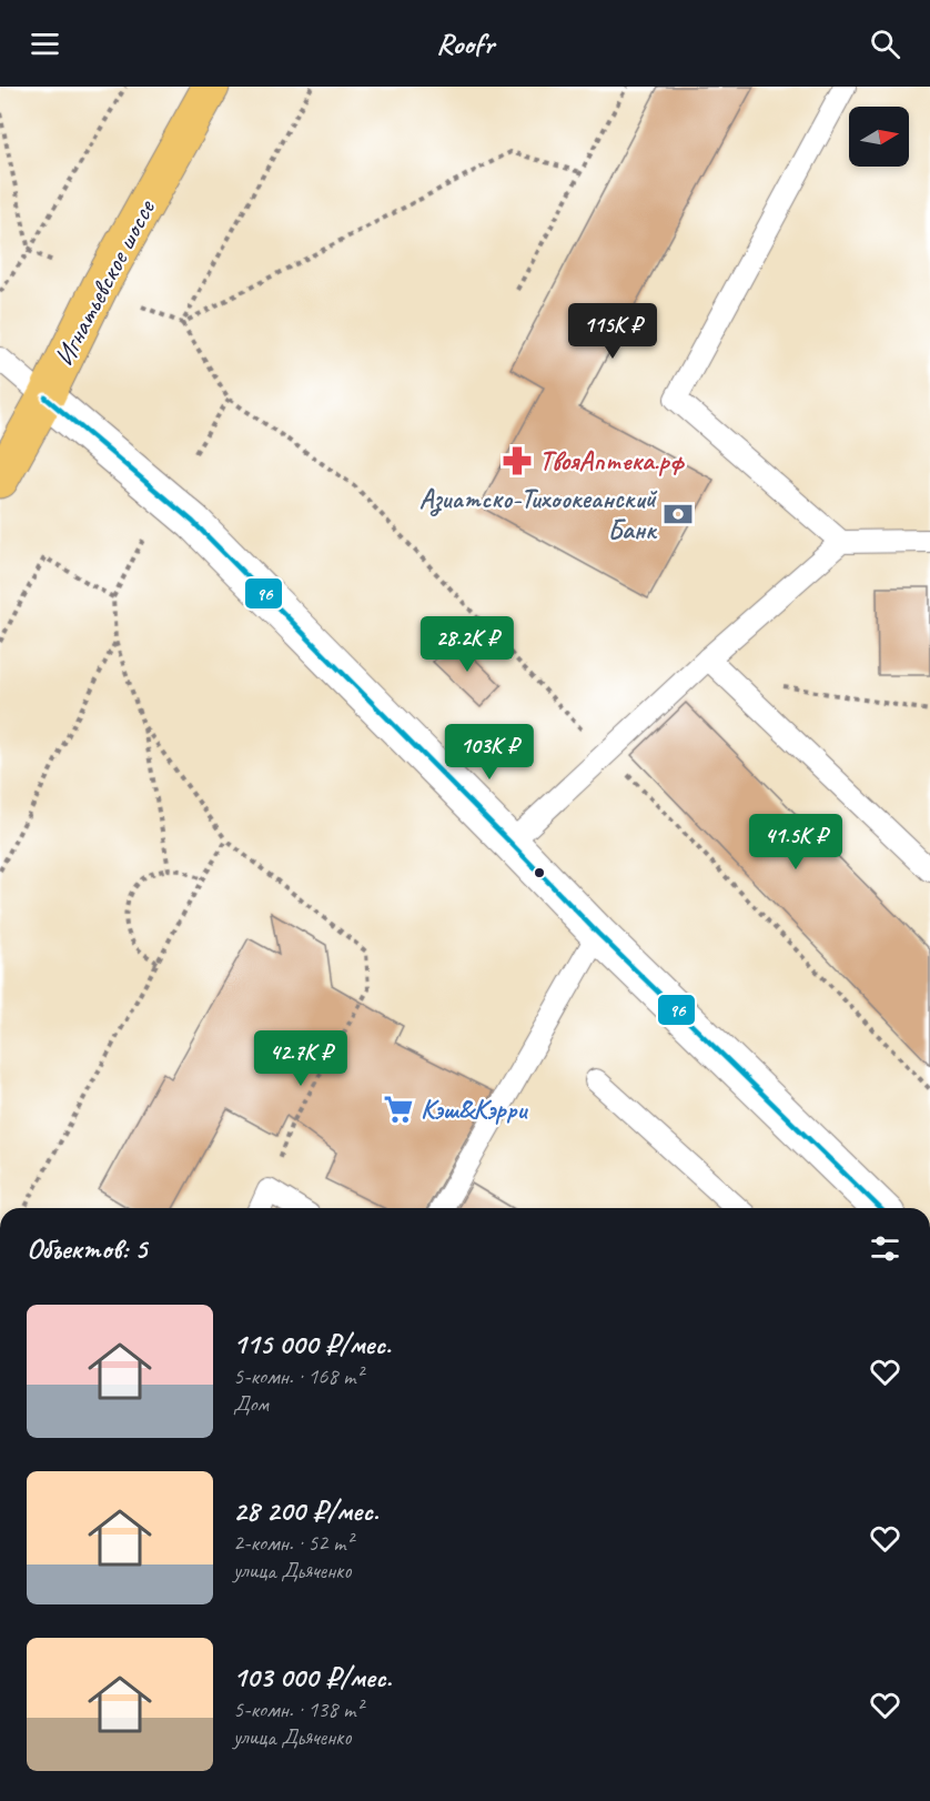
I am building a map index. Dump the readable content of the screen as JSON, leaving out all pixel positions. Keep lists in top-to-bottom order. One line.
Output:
{"streets":{"main road":["Игнатьевское шоссе"]},"places":{"pharmacy":["ТвояАптека.рф"],"bank":["Азиатско-Тихоокеанский Банк"],"supermarket":["Кэш&Кэрри"]},"lines":["transit line 96"],"north":"right","page":{"header":"Roofr","price":["115K ₽","28.2K ₽","103K ₽","41.5K ₽","42.7K ₽"],"heading":"Объектов: 5","list":[{"name":"115 000 ₽/мес.","note":"5-комн. · 168 m² · Дом"},{"name":"28 200 ₽/мес.","note":"2-комн. · 52 m² · улица Дьяченко"},{"name":"103 000 ₽/мес.","note":"5-комн. · 138 m² · улица Дьяченко"}]}}
